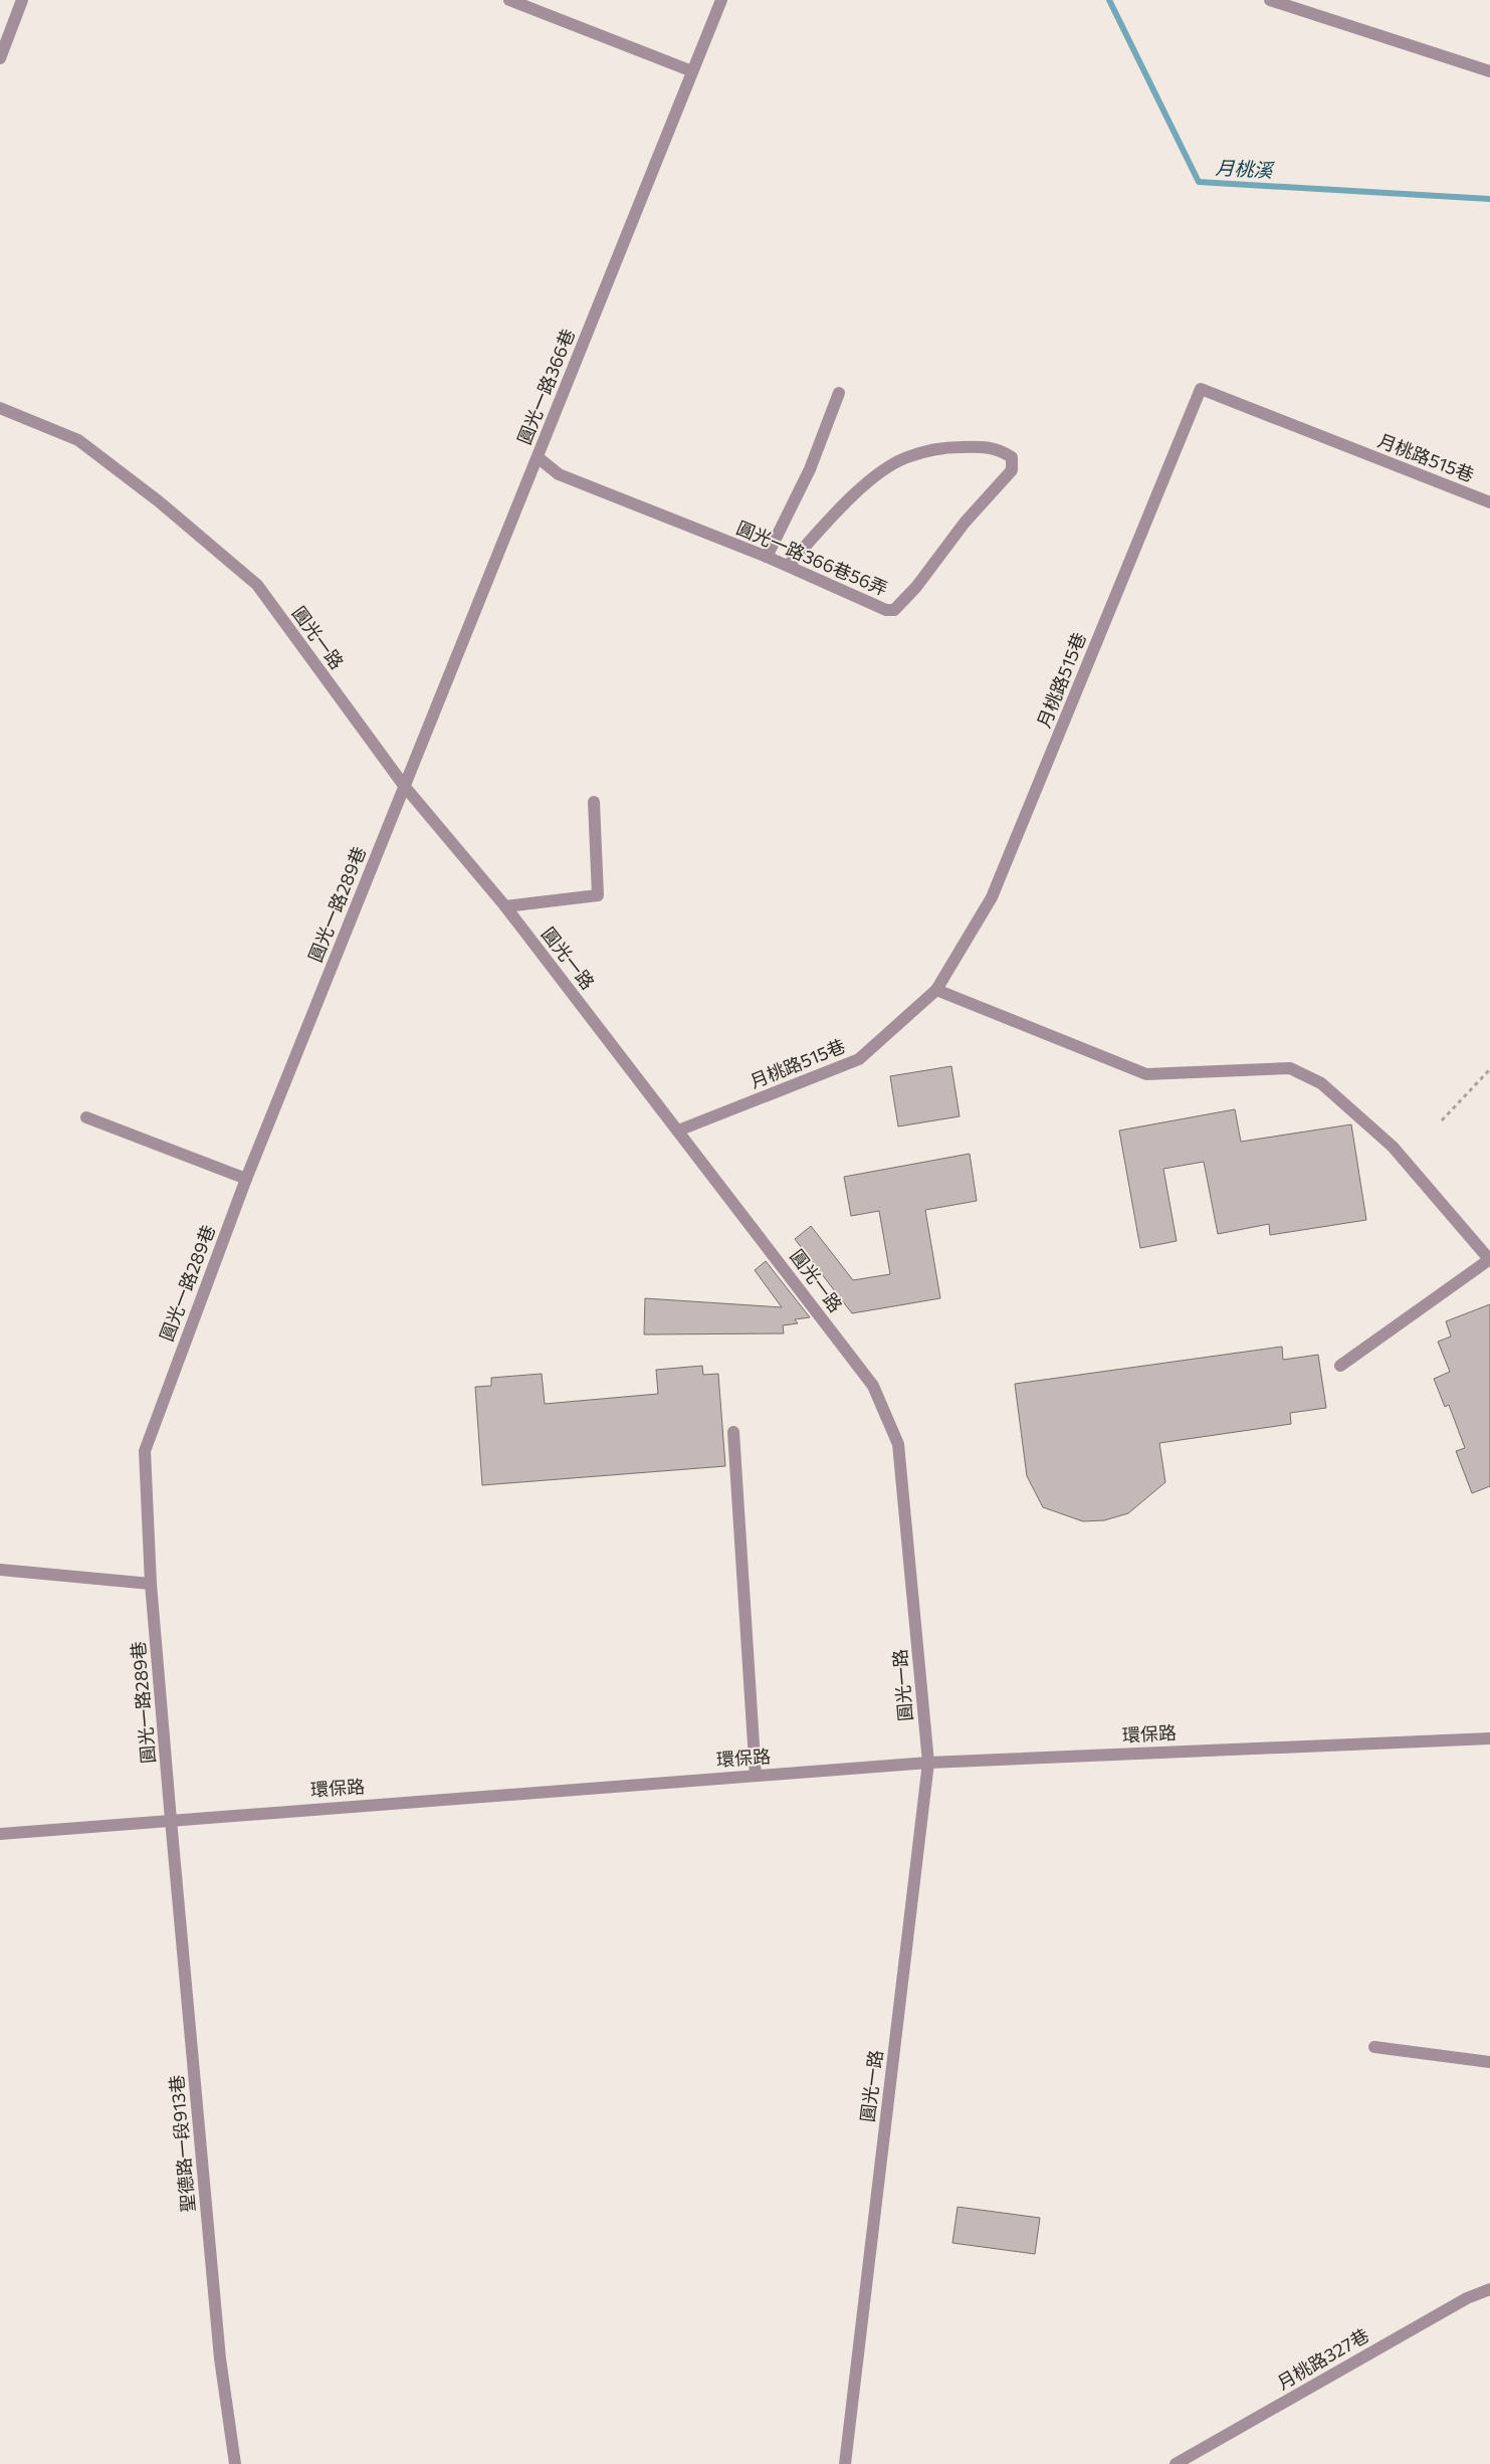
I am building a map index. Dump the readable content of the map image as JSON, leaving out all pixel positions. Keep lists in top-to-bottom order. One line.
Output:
{"streets":{"street":["圓光一路366巷","月桃路515巷","圓光一路366巷56弄","圓光一路","圓光一路289巷","環保路","聖德路一段913巷","月桃路327巷"]},"crossings":[["圓光一路366巷","圓光一路366巷56弄"],["圓光一路366巷","圓光一路"],["圓光一路366巷","圓光一路289巷"],["月桃路515巷","圓光一路"],["圓光一路","圓光一路289巷"],["圓光一路","環保路"],["圓光一路289巷","環保路"],["圓光一路289巷","聖德路一段913巷"],["環保路","聖德路一段913巷"]],"water":["月桃溪"]}
